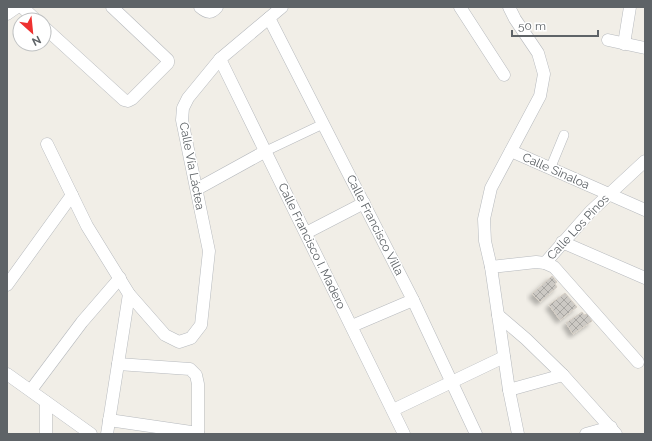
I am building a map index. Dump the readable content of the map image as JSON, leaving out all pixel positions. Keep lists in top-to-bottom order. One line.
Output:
{"streets":{"street":["Calle Vía Láctea","Calle Sinaloa","Calle Francisco Villa","Calle Los Pinos","Calle Francisco I. Madero"]},"crossings":[["Calle Vía Láctea","Calle Francisco Villa"],["Calle Vía Láctea","Calle Francisco I. Madero"],["Calle Sinaloa","Calle Los Pinos"]],"scale_bar":"50 m","north":"bottom right"}
